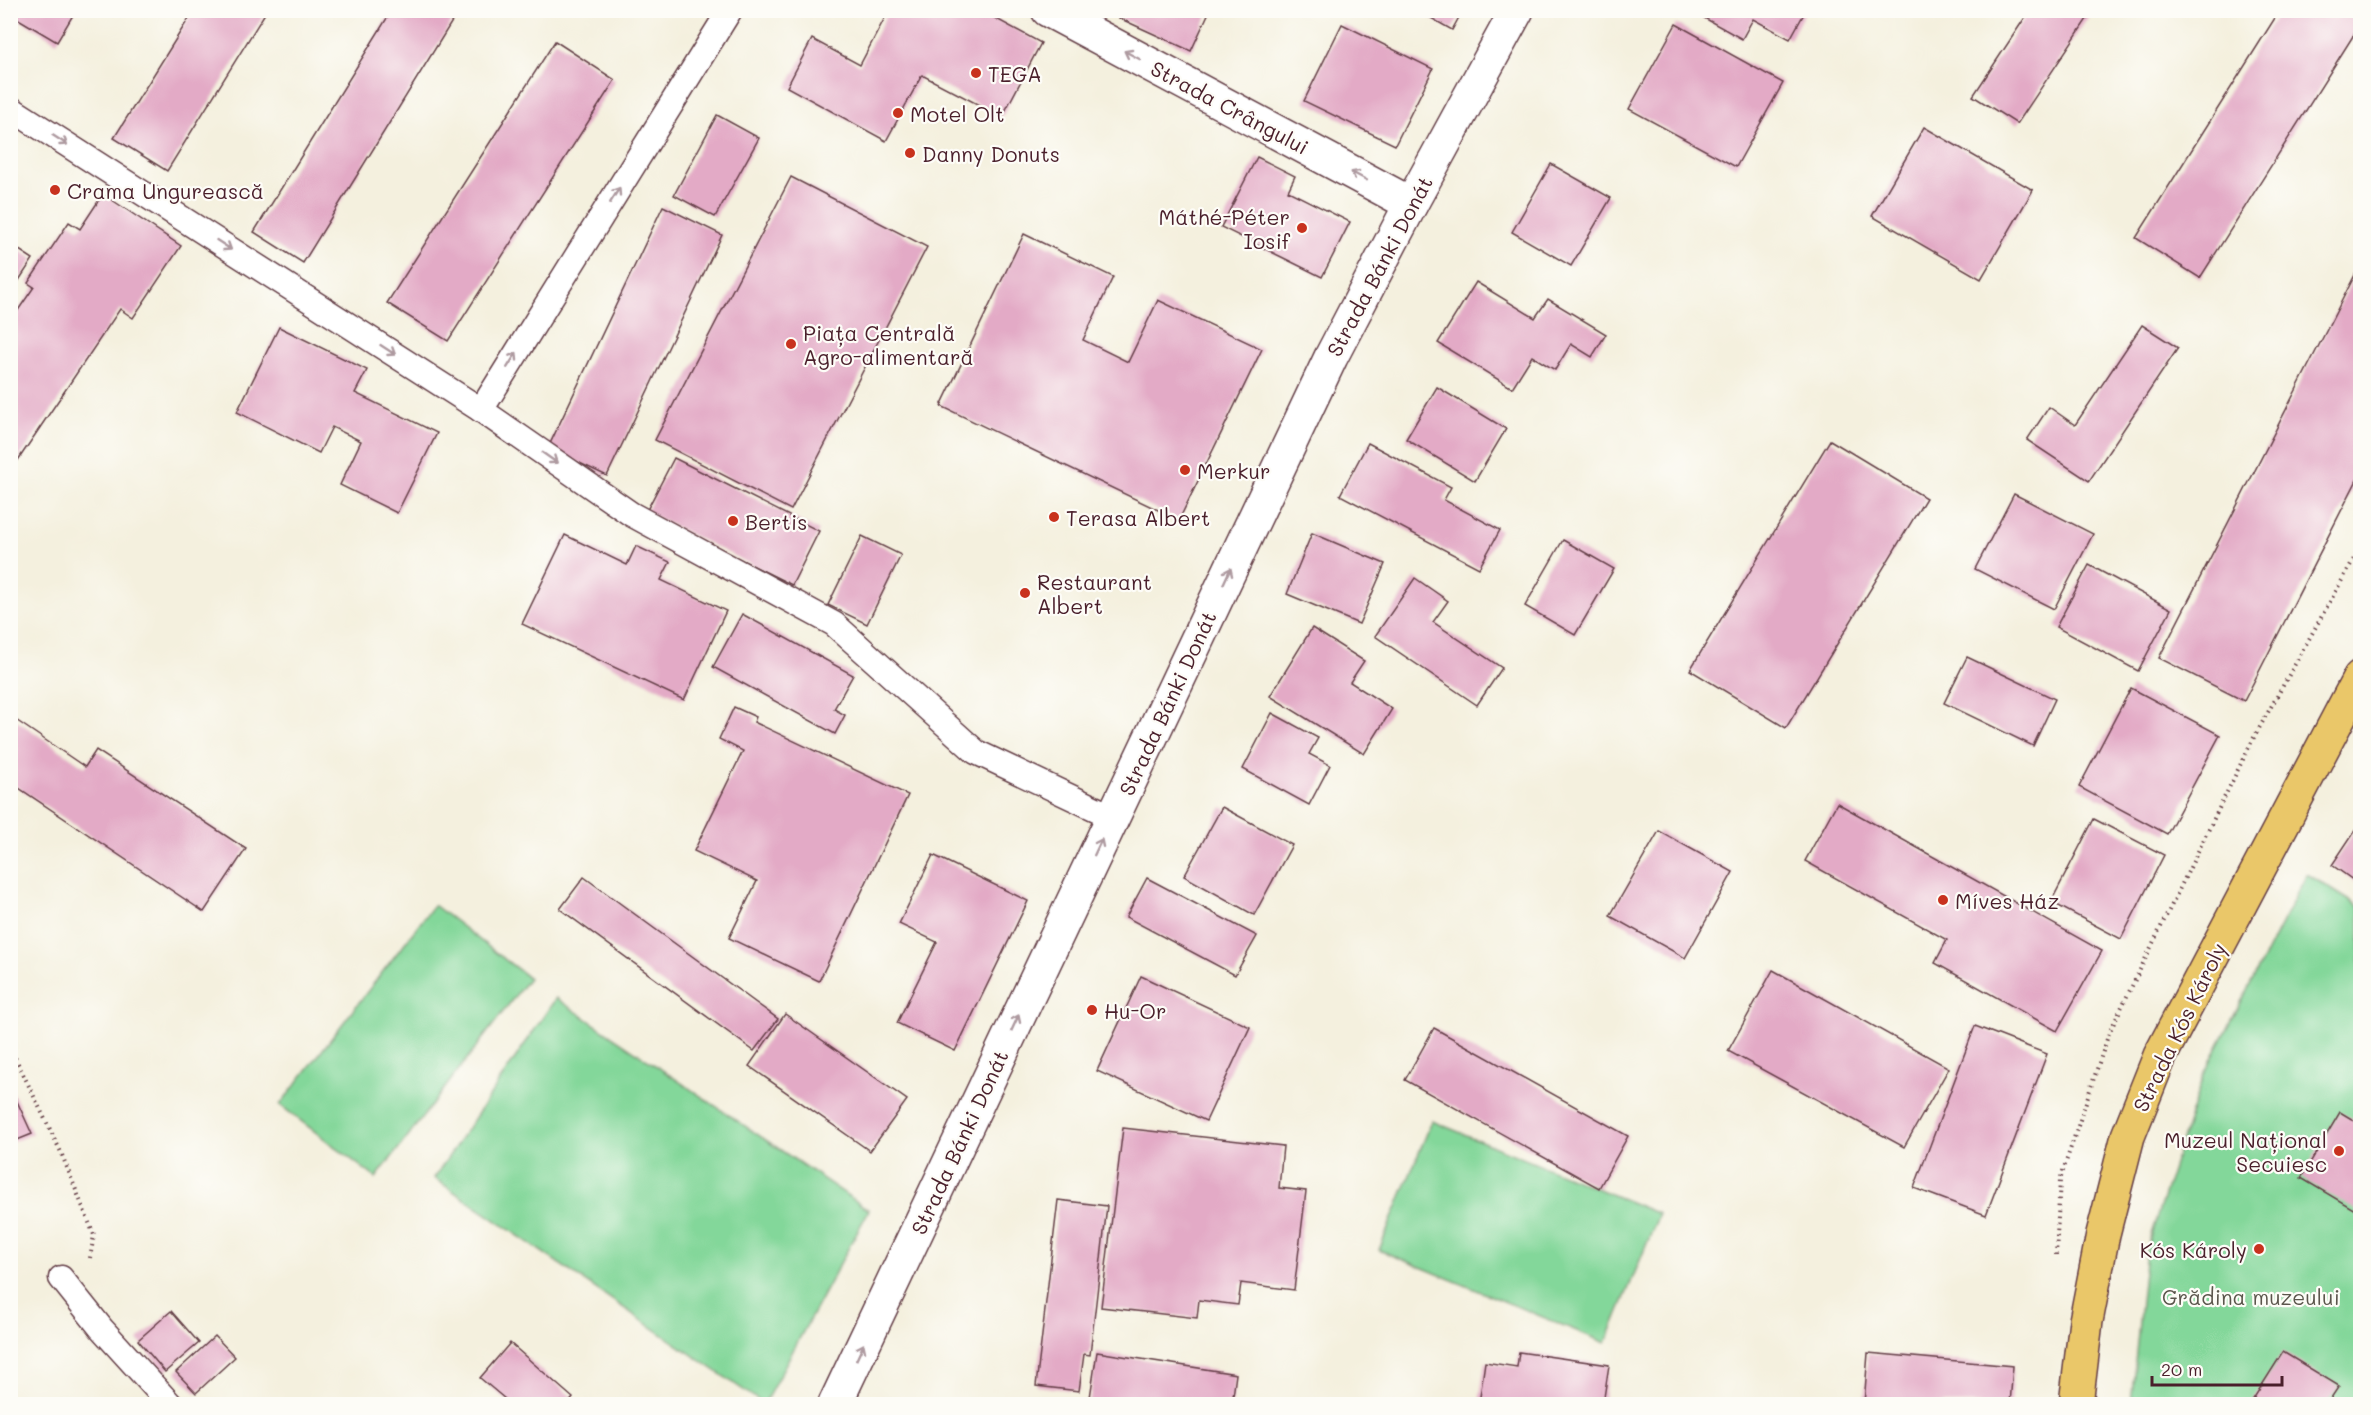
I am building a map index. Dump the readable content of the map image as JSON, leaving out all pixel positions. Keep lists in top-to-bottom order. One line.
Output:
{"streets":{"main road":["Strada Kós Károly"],"street":["Strada Crângului","Strada Bánki Donát"]},"crossings":[["Strada Crângului","Strada Bánki Donát"]],"one_way":["Strada Crângului","Strada Bánki Donát"],"parks":["Grădina muzeului"],"places":["TEGA","Motel Olt","Danny Donuts","Crama Ungurească","Máthé-Péter Iosif","Piața Centrală Agro-alimentară","Merkur","Terasa Albert","Bertis","Restaurant Albert","Míves Ház","Hu-Or","Muzeul Național Secuiesc","Kós Károly"],"scale_bar":"20 m"}
